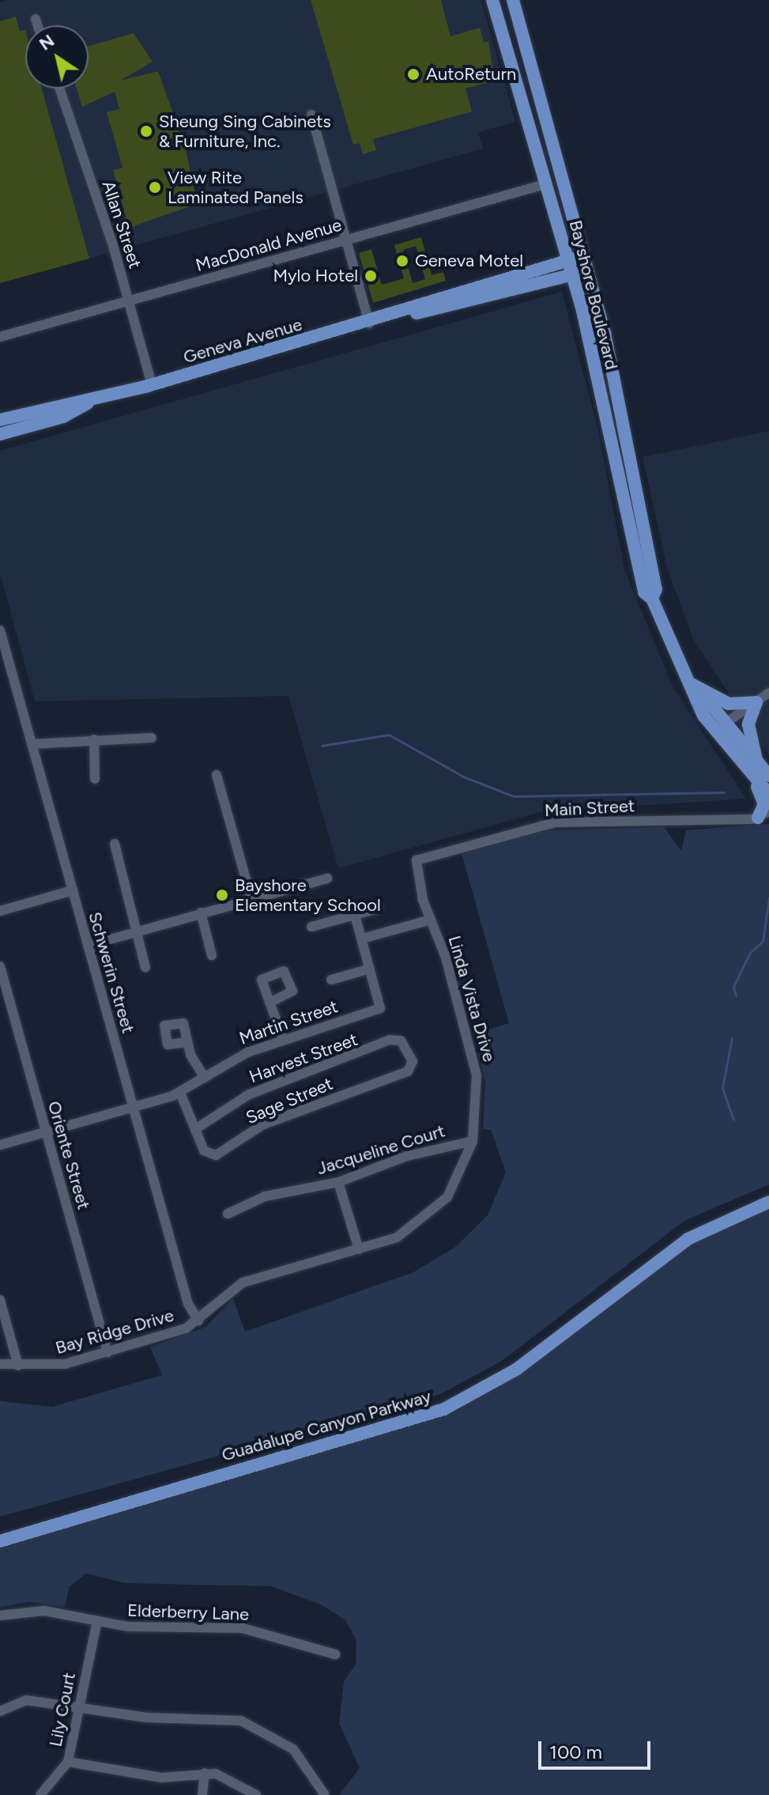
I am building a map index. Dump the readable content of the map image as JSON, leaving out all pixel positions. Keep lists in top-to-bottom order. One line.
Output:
{"streets":{"main road":["Bayshore Boulevard","Geneva Avenue","Guadalupe Canyon Parkway"],"street":["Allan Street","MacDonald Avenue","Main Street","Schwerin Street","Linda Vista Drive","Martin Street","Harvest Street","Sage Street","Jacqueline Court","Oriente Street","Bay Ridge Drive","Elderberry Lane","Lily Court"]},"crossings":[["Allan Street","MacDonald Avenue"],["Allan Street","Geneva Avenue"],["MacDonald Avenue","Bayshore Boulevard"],["Bayshore Boulevard","Geneva Avenue"],["Main Street","Linda Vista Drive"],["Schwerin Street","Linda Vista Drive"],["Schwerin Street","Martin Street"],["Schwerin Street","Bay Ridge Drive"],["Linda Vista Drive","Jacqueline Court"],["Linda Vista Drive","Bay Ridge Drive"],["Martin Street","Sage Street"],["Martin Street","Oriente Street"],["Harvest Street","Sage Street"],["Oriente Street","Bay Ridge Drive"],["Elderberry Lane","Lily Court"]],"places":["AutoReturn","Sheung Sing Cabinets & Furniture, Inc.","View Rite Laminated Panels","Geneva Motel","Mylo Hotel","Bayshore Elementary School"],"scale_bar":"100 m","north":"top left"}
